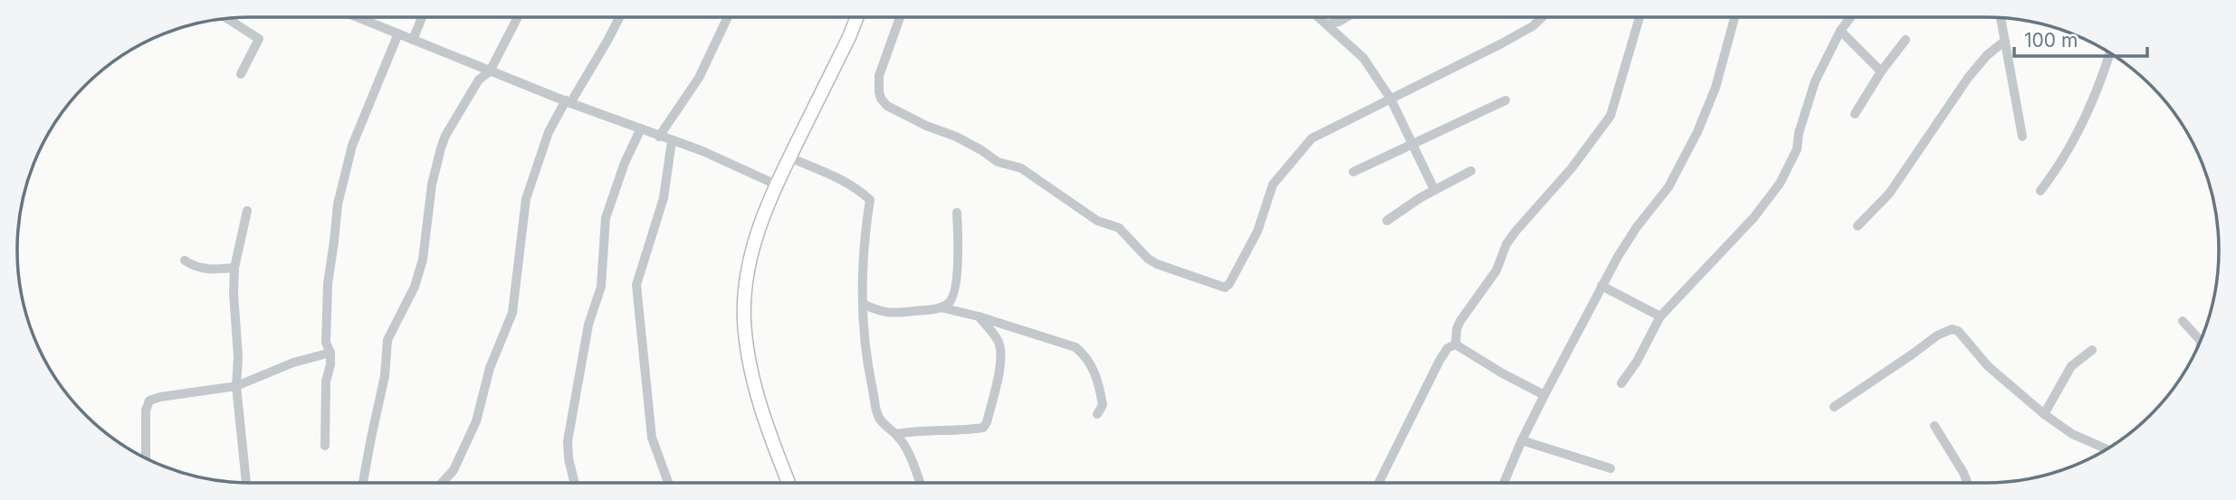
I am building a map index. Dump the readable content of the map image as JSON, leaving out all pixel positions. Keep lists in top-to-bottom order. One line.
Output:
{"scale_bar":"100 m"}
